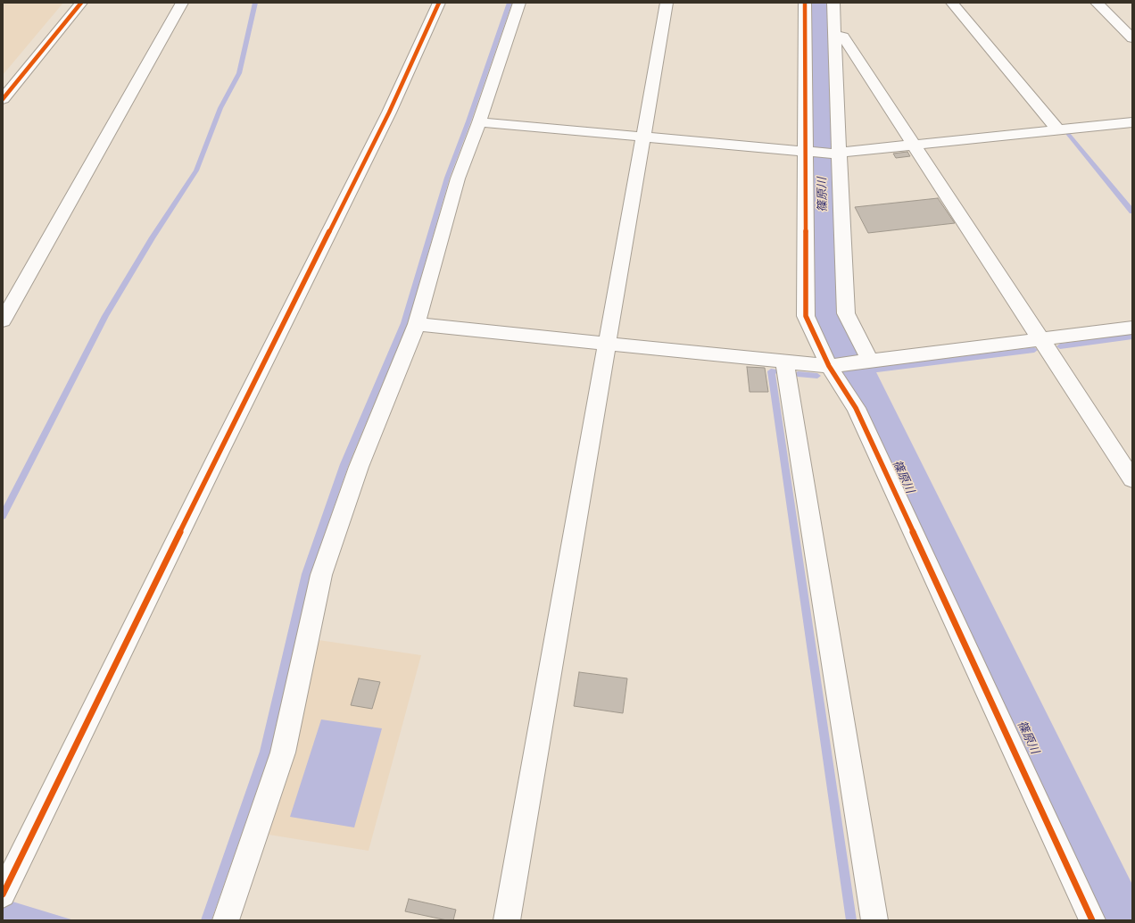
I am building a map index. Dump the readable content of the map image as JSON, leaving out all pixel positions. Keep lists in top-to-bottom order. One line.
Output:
{"water":["篠原川"]}
